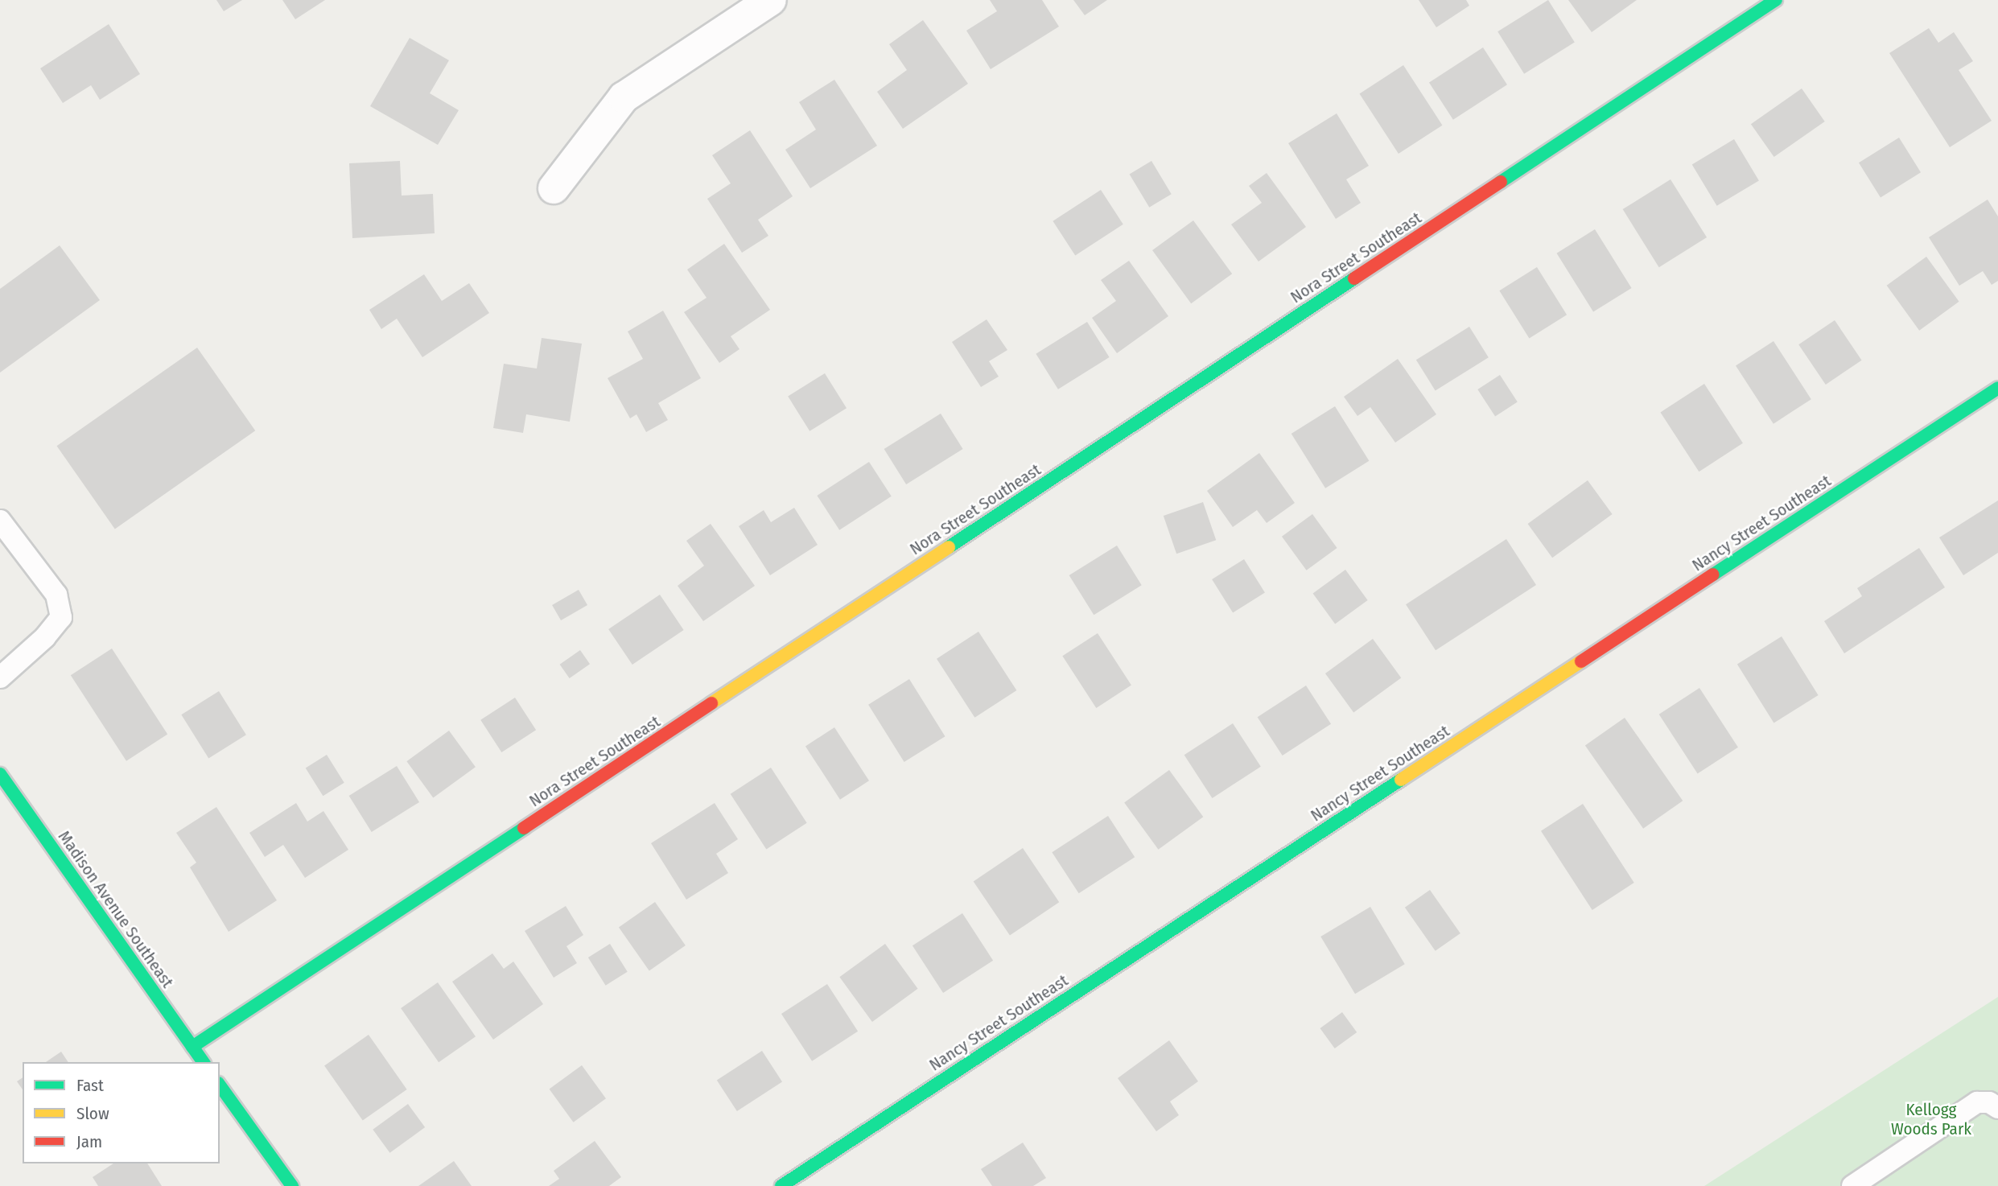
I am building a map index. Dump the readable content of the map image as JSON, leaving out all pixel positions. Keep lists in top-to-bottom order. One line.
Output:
{"streets":{"street":["Nora Street Southeast","Nancy Street Southeast","Madison Avenue Southeast"]},"crossings":[["Nora Street Southeast","Madison Avenue Southeast"]],"parks":["Kellogg Woods Park"],"legend":["Fast","Slow","Jam"]}
